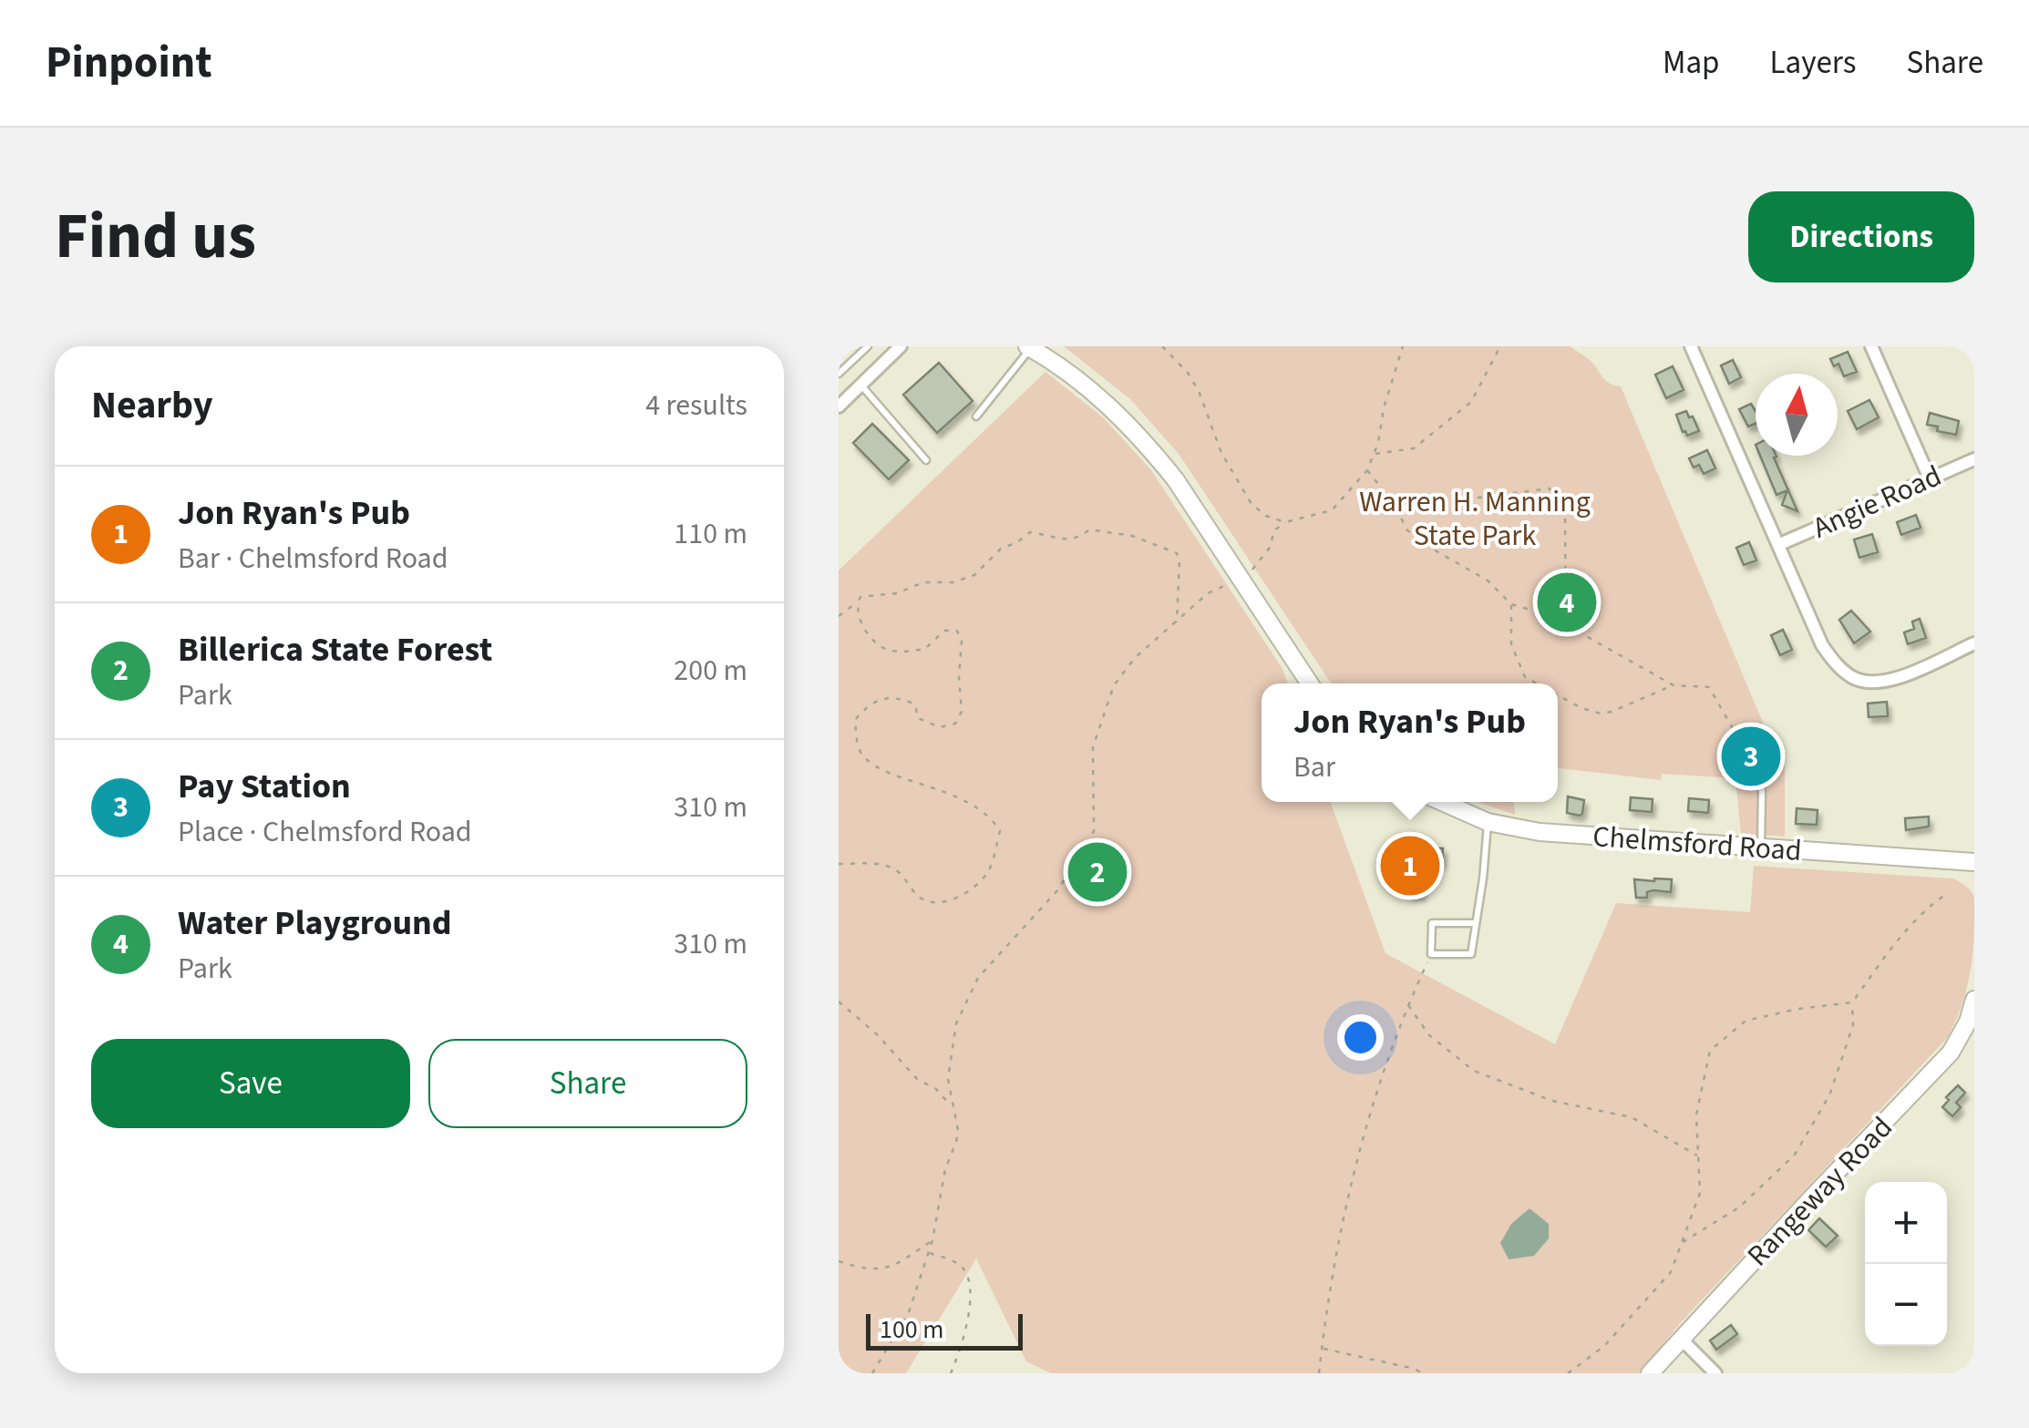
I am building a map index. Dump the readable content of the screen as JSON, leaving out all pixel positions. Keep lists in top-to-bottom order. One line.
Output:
{"streets":{"main road":["Chelmsford Road","Rangeway Road"],"street":["Angie Road"]},"parks":["Warren H. Manning State Park"],"scale_bar":"100 m","north":"top","page":{"header":"Pinpoint","nav":["Map","Layers","Share"],"title":"Find us","buttons":["Directions",["Save","Share"]],"heading":["Nearby","4 results"],"list":[{"mark":"1","name":"Jon Ryan's Pub","note":"Bar · Chelmsford Road","value":"110 m"},{"mark":"2","name":"Billerica State Forest","note":"Park","value":"200 m"},{"mark":"3","name":"Pay Station","note":"Place · Chelmsford Road","value":"310 m"},{"mark":"4","name":"Water Playground","note":"Park","value":"310 m"}],"pins":["4","3","1","2"],"popup":["Jon Ryan's Pub","Bar"],"map_buttons":["+","−"],"scale":"100 m"}}
